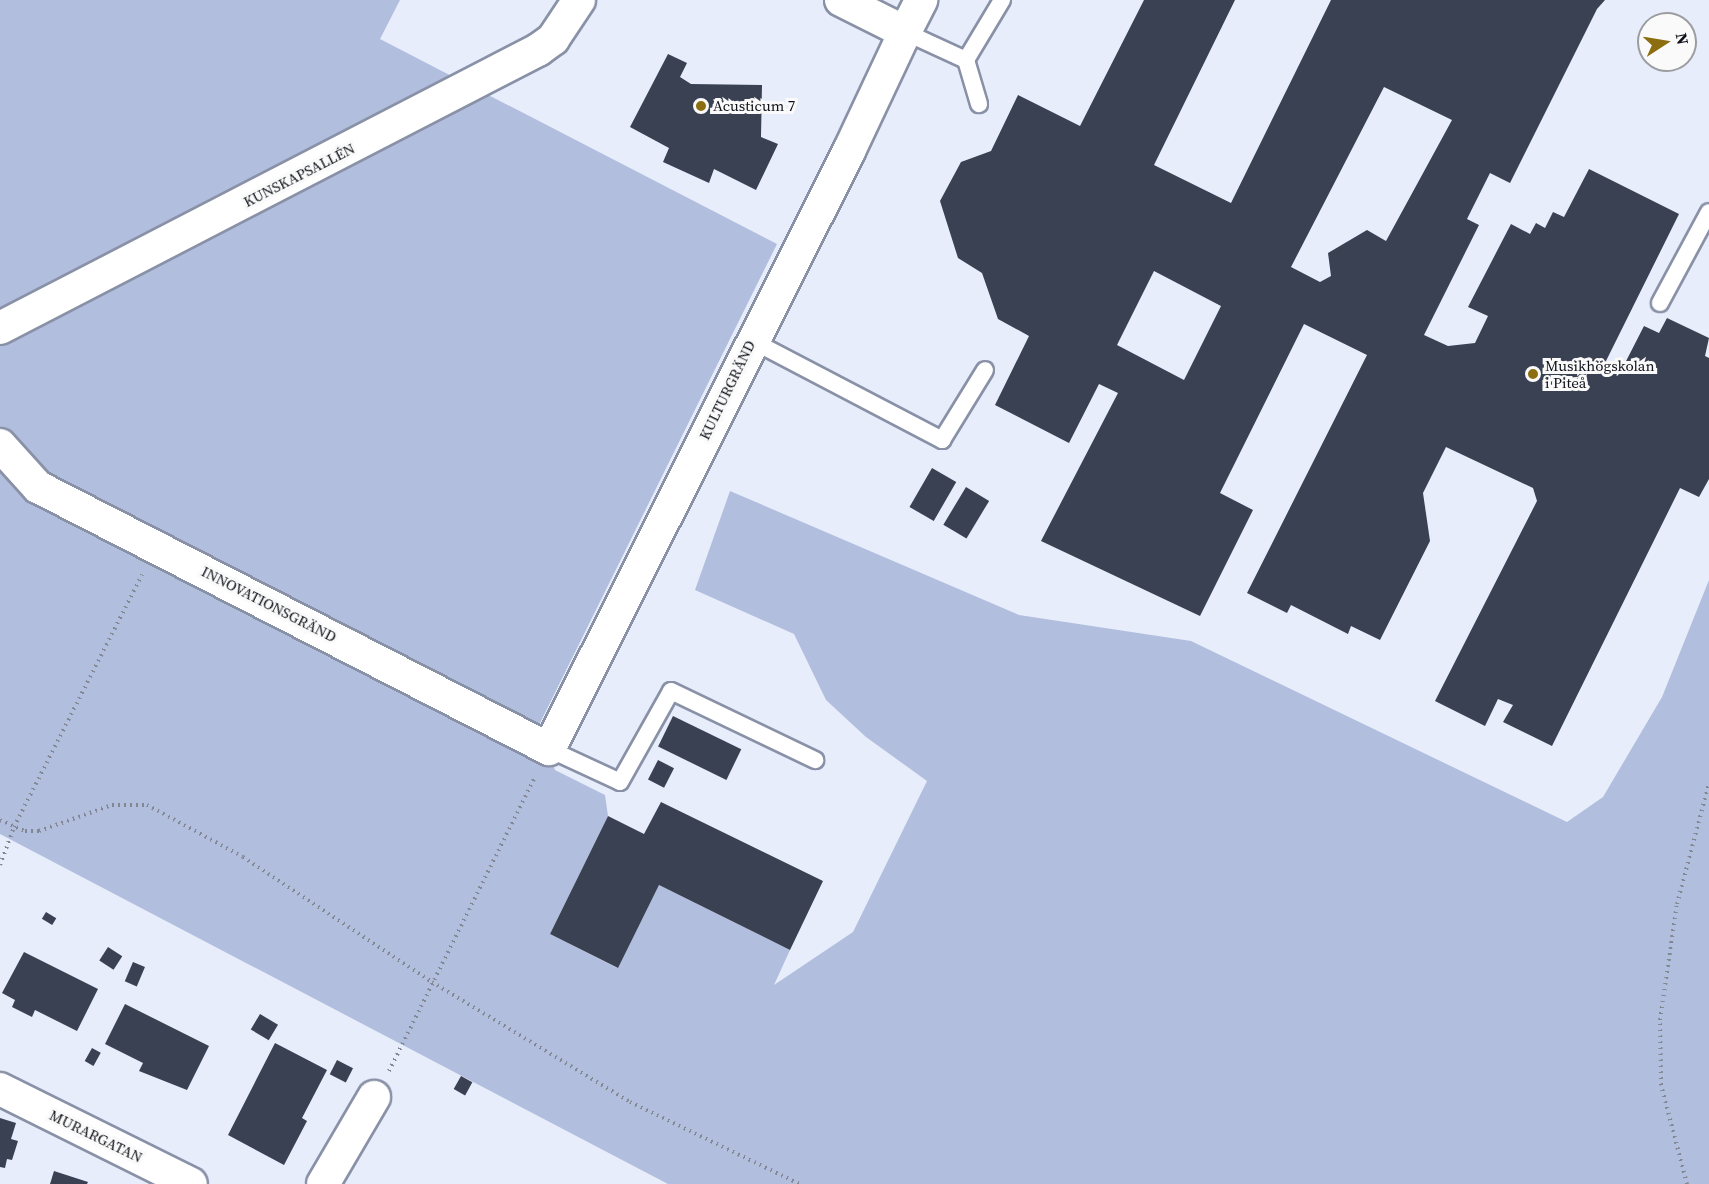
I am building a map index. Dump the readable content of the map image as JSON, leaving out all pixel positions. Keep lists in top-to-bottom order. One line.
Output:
{"streets":{"street":["KUNSKAPSALLÉN","KULTURGRÄND","INNOVATIONSGRÄND","MURARGATAN"]},"crossings":[["KULTURGRÄND","INNOVATIONSGRÄND"]],"places":["Acusticum 7","Musikhögskolan i Piteå"],"north":"right"}
